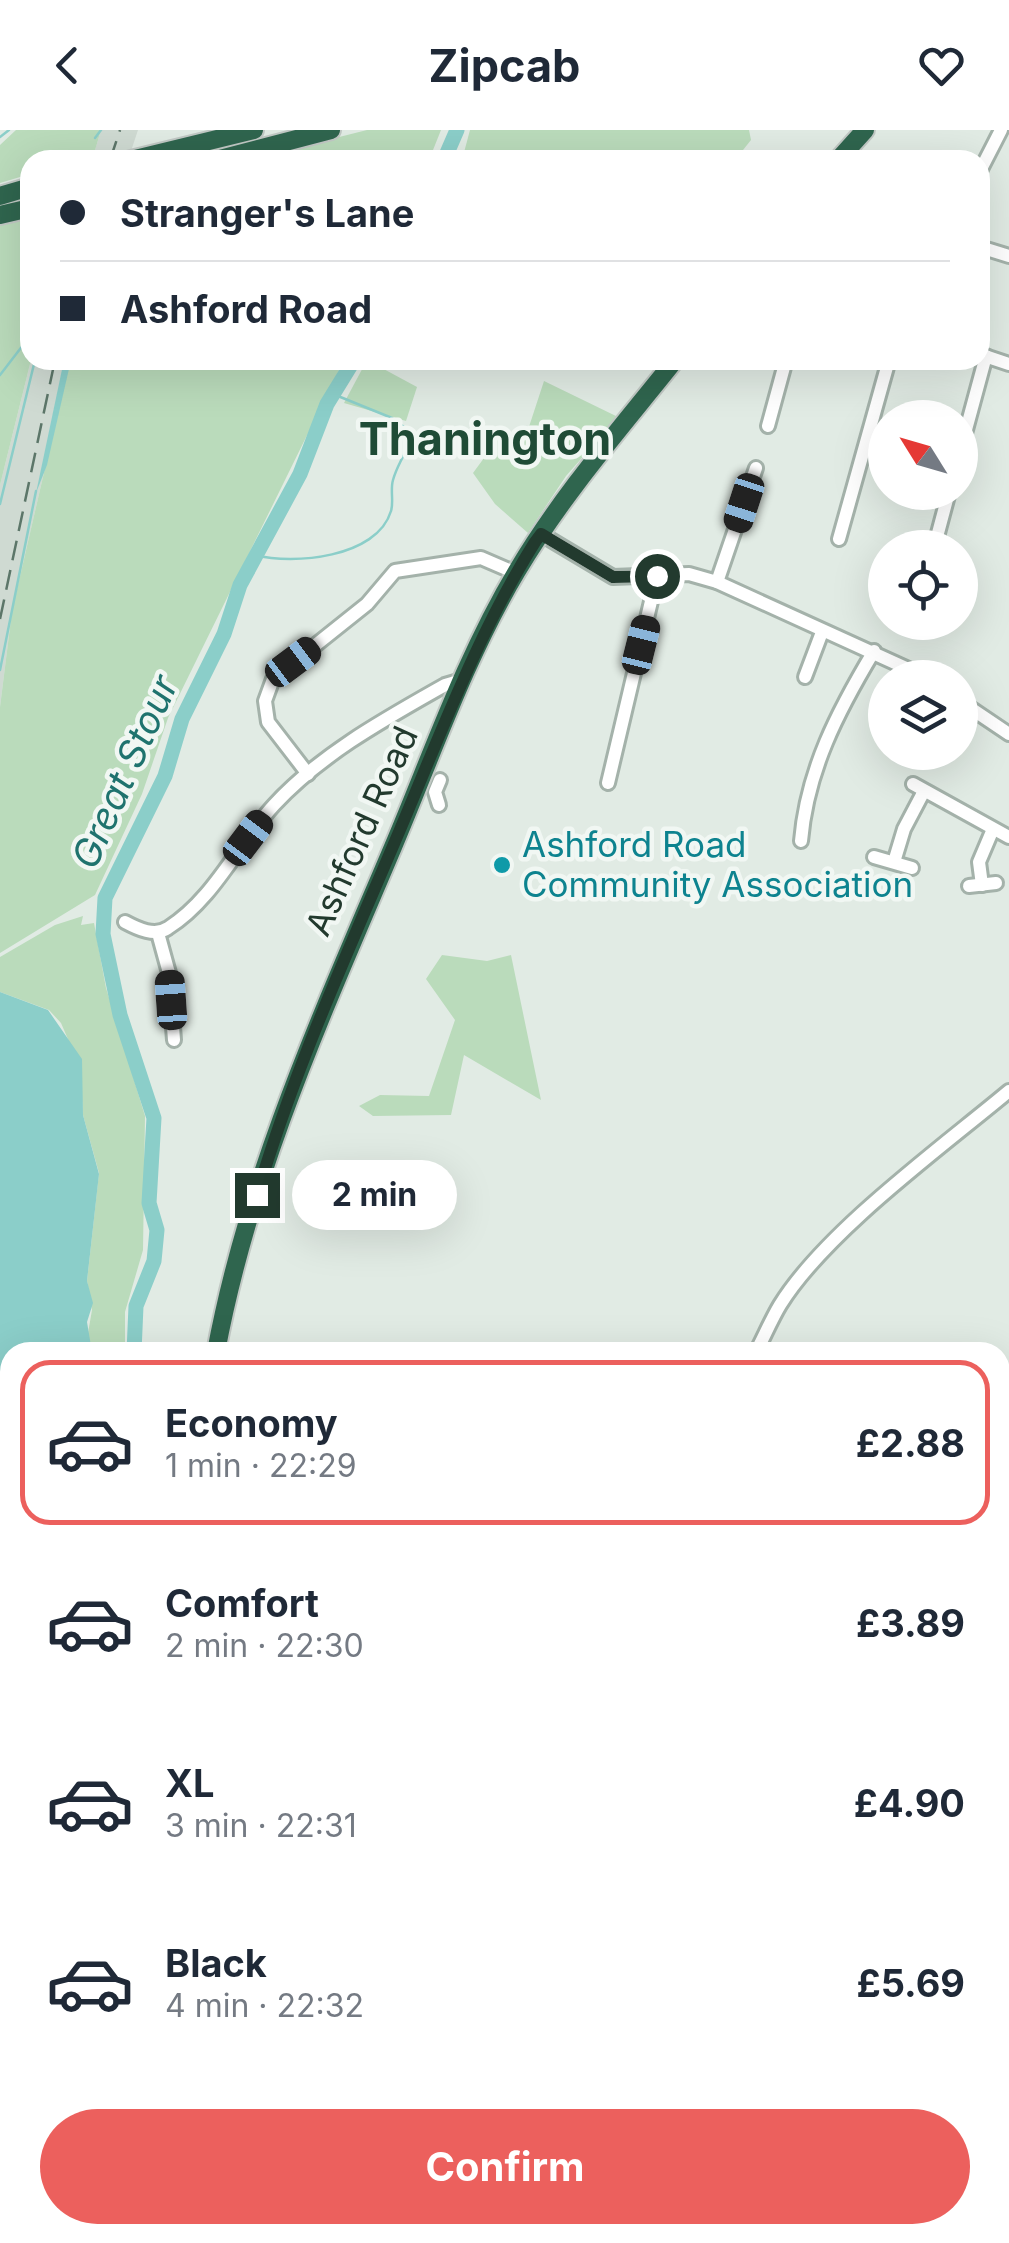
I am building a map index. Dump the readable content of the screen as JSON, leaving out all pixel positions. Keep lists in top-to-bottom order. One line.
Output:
{"streets":{"highway":["Ashford Road"]},"districts":["Thanington"],"water":["Great Stour"],"places":["Ashford Road Community Association"],"north":"top left","page":{"header":"Zipcab","banner":["Stranger's Lane","Ashford Road"],"bubble":"2 min","list":[{"name":"Economy","note":"1 min · 22:29","value":"£2.88"},{"name":"Comfort","note":"2 min · 22:30","value":"£3.89"},{"name":"XL","note":"3 min · 22:31","value":"£4.90"},{"name":"Black","note":"4 min · 22:32","value":"£5.69"}],"buttons":"Confirm"}}
